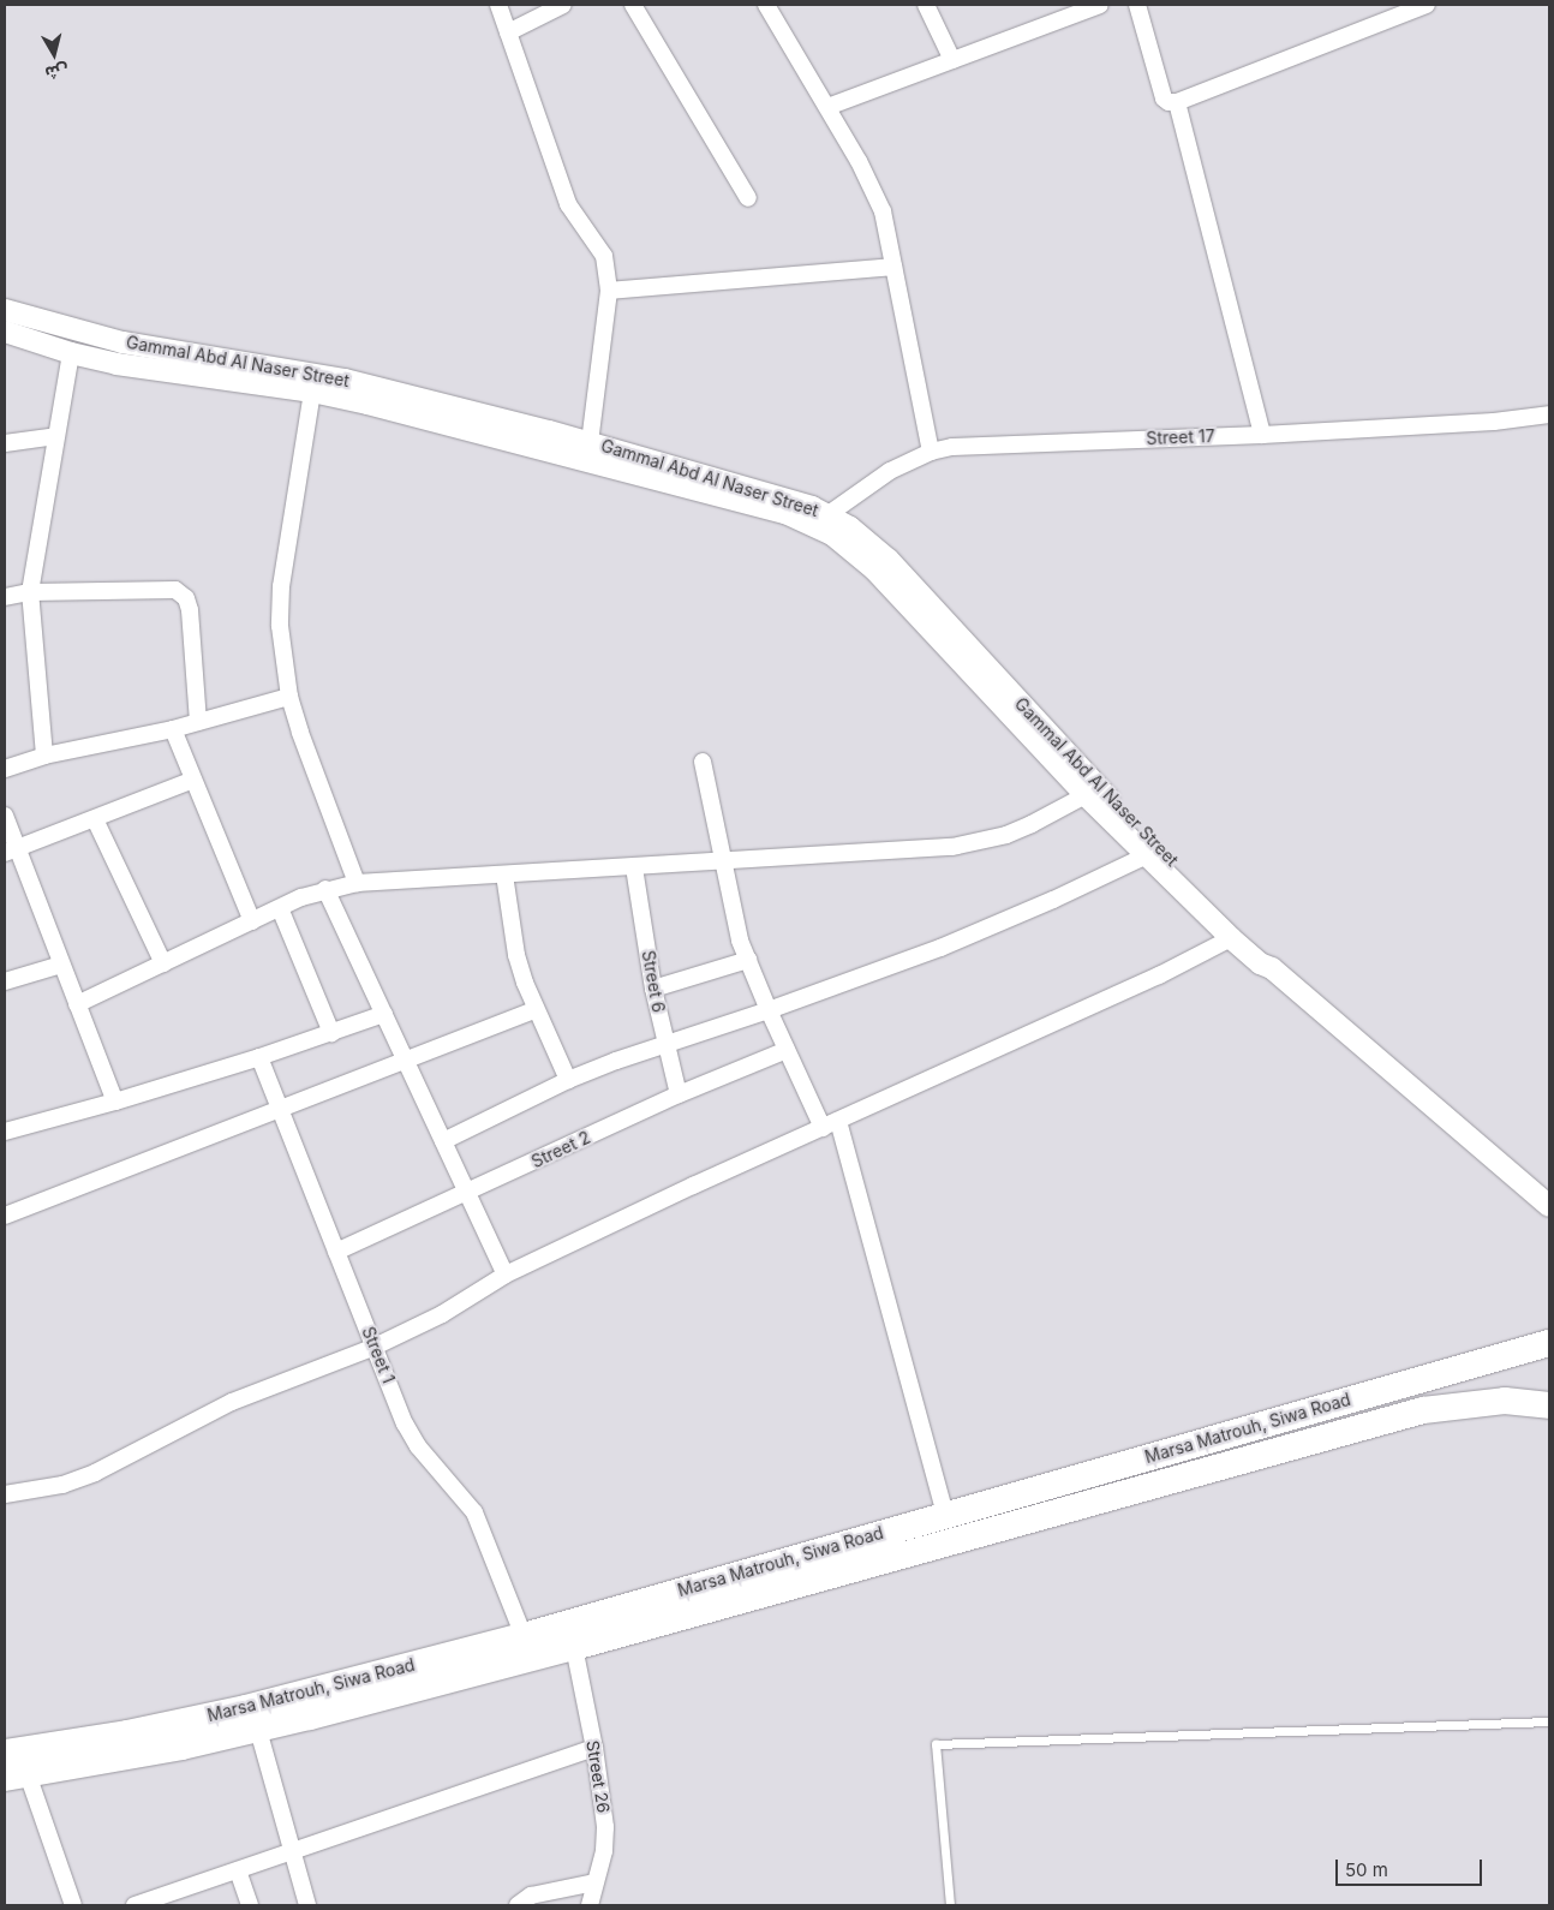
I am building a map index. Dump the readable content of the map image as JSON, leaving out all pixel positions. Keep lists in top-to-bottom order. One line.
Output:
{"streets":{"main road":["Marsa Matrouh, Siwa Road"],"street":["Gammal Abd Al Naser Street","Street 17","Street 6","Street 2","Street 1","Street 26"]},"crossings":[["Gammal Abd Al Naser Street","Street 17"],["Street 6","Street 2"],["Street 2","Street 1"],["Street 1","Marsa Matrouh, Siwa Road"],["Marsa Matrouh, Siwa Road","Street 26"]],"scale_bar":"50 m","north":"bottom"}
